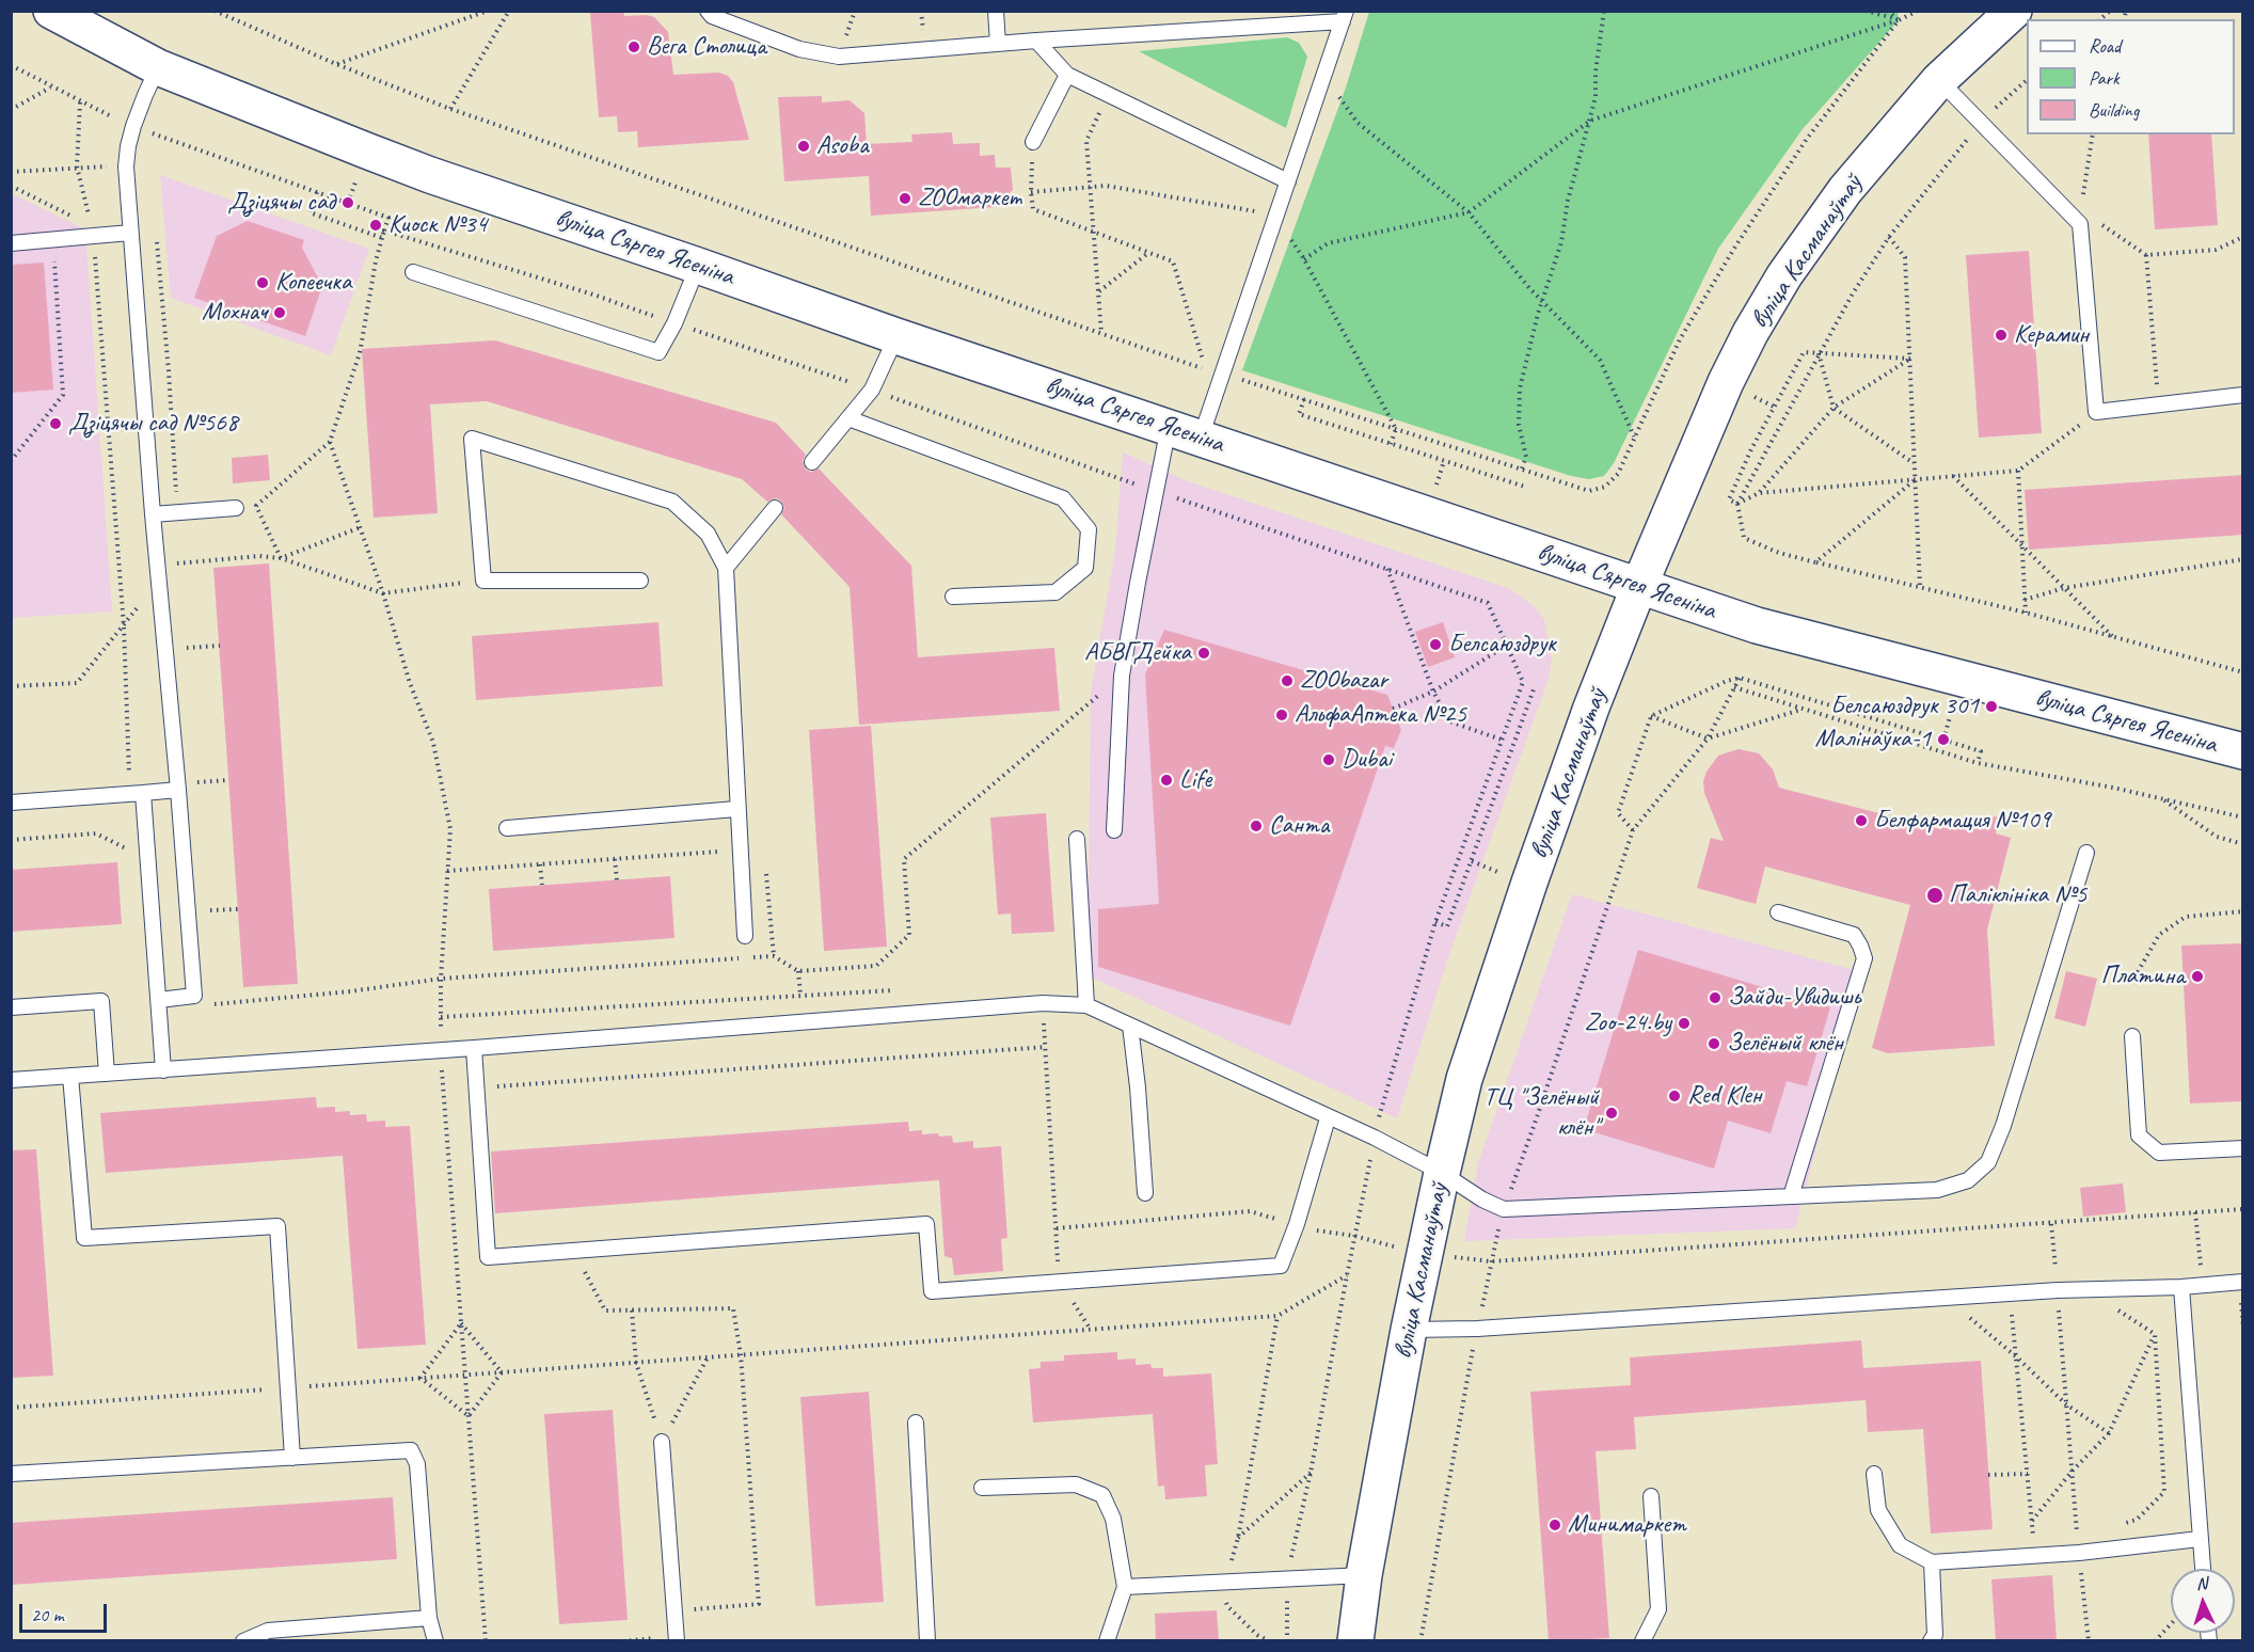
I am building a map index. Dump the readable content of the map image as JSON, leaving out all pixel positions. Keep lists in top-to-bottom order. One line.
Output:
{"streets":{"main road":["вуліца Сяргея Ясеніна","вуліца Касманаўтаў"]},"crossings":[["вуліца Сяргея Ясеніна","вуліца Касманаўтаў"]],"places":["Вега Столица","Asoba","ZOOмаркет","Дзіцячы сад","Киоск №34","Копеечка","Мохнач","Керамин","Дзіцячы сад №568","Белсаюздрук","АБВГДейка","ZOObazar","Белсаюздрук 301","АльфаАптека №25","Малінаўка-1","Dubai","Life","Белфармация №109","Санта","Паліклініка №5","Платина","Зайди-Увидишь","Zoo-24.by","Зелёный клён","Red Kleн","ТЦ \"Зелёный клён\"","Минимаркет"],"legend":["Road","Park","Building"],"scale_bar":"20 m","north":"top"}
